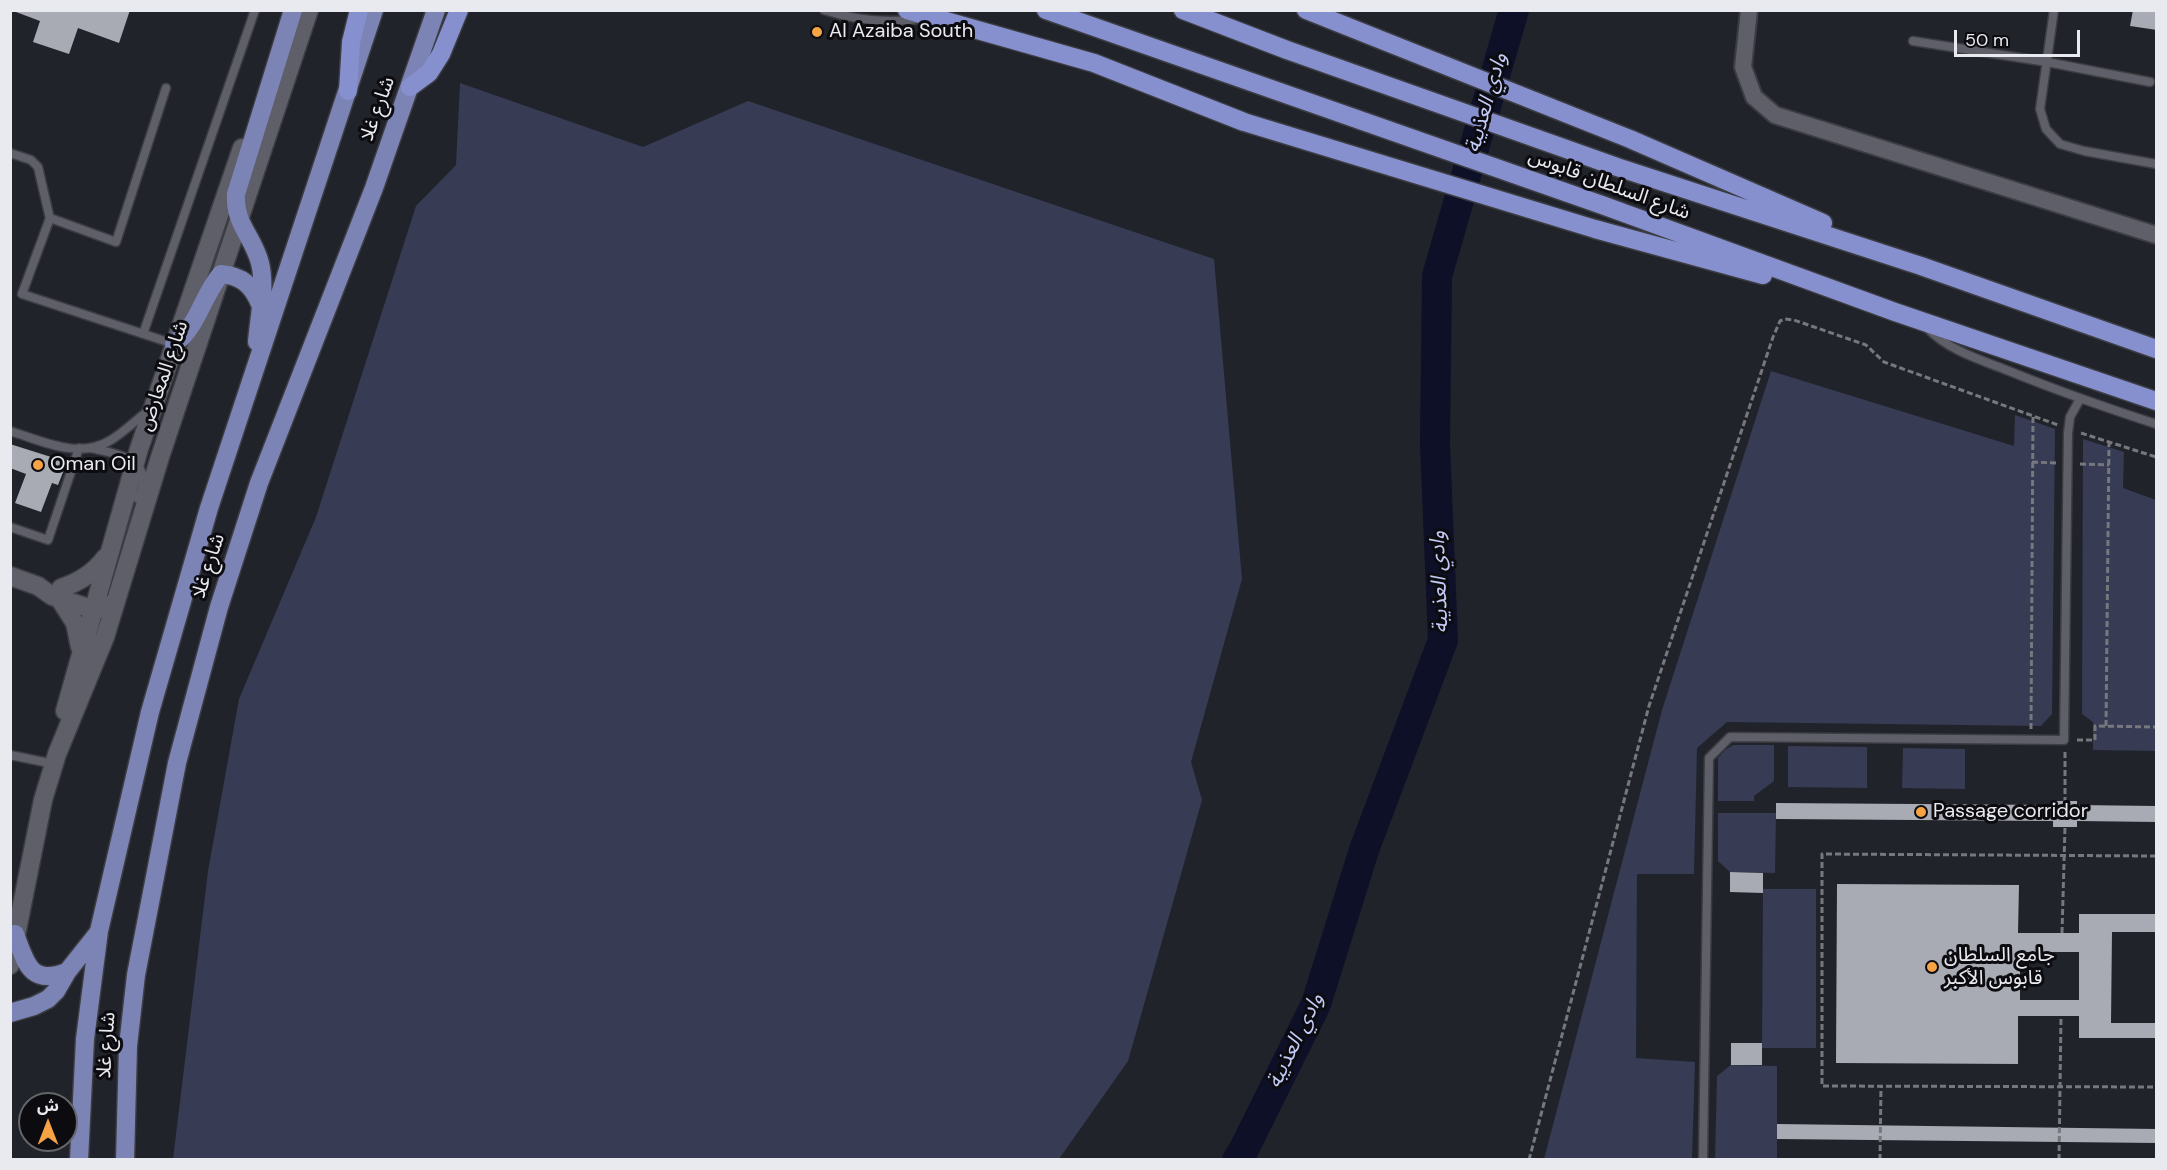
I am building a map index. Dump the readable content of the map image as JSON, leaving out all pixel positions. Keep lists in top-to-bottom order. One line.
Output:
{"streets":{"highway":["شارع السلطان قابوس"],"main road":["شارع غلا","شارع المعارض"]},"water":["وادي العذيبة"],"places":["Al Azaiba South","Oman Oil","Passage corridor","جامع السلطان قابوس الأكبر"],"scale_bar":"50 m","north":"top"}
